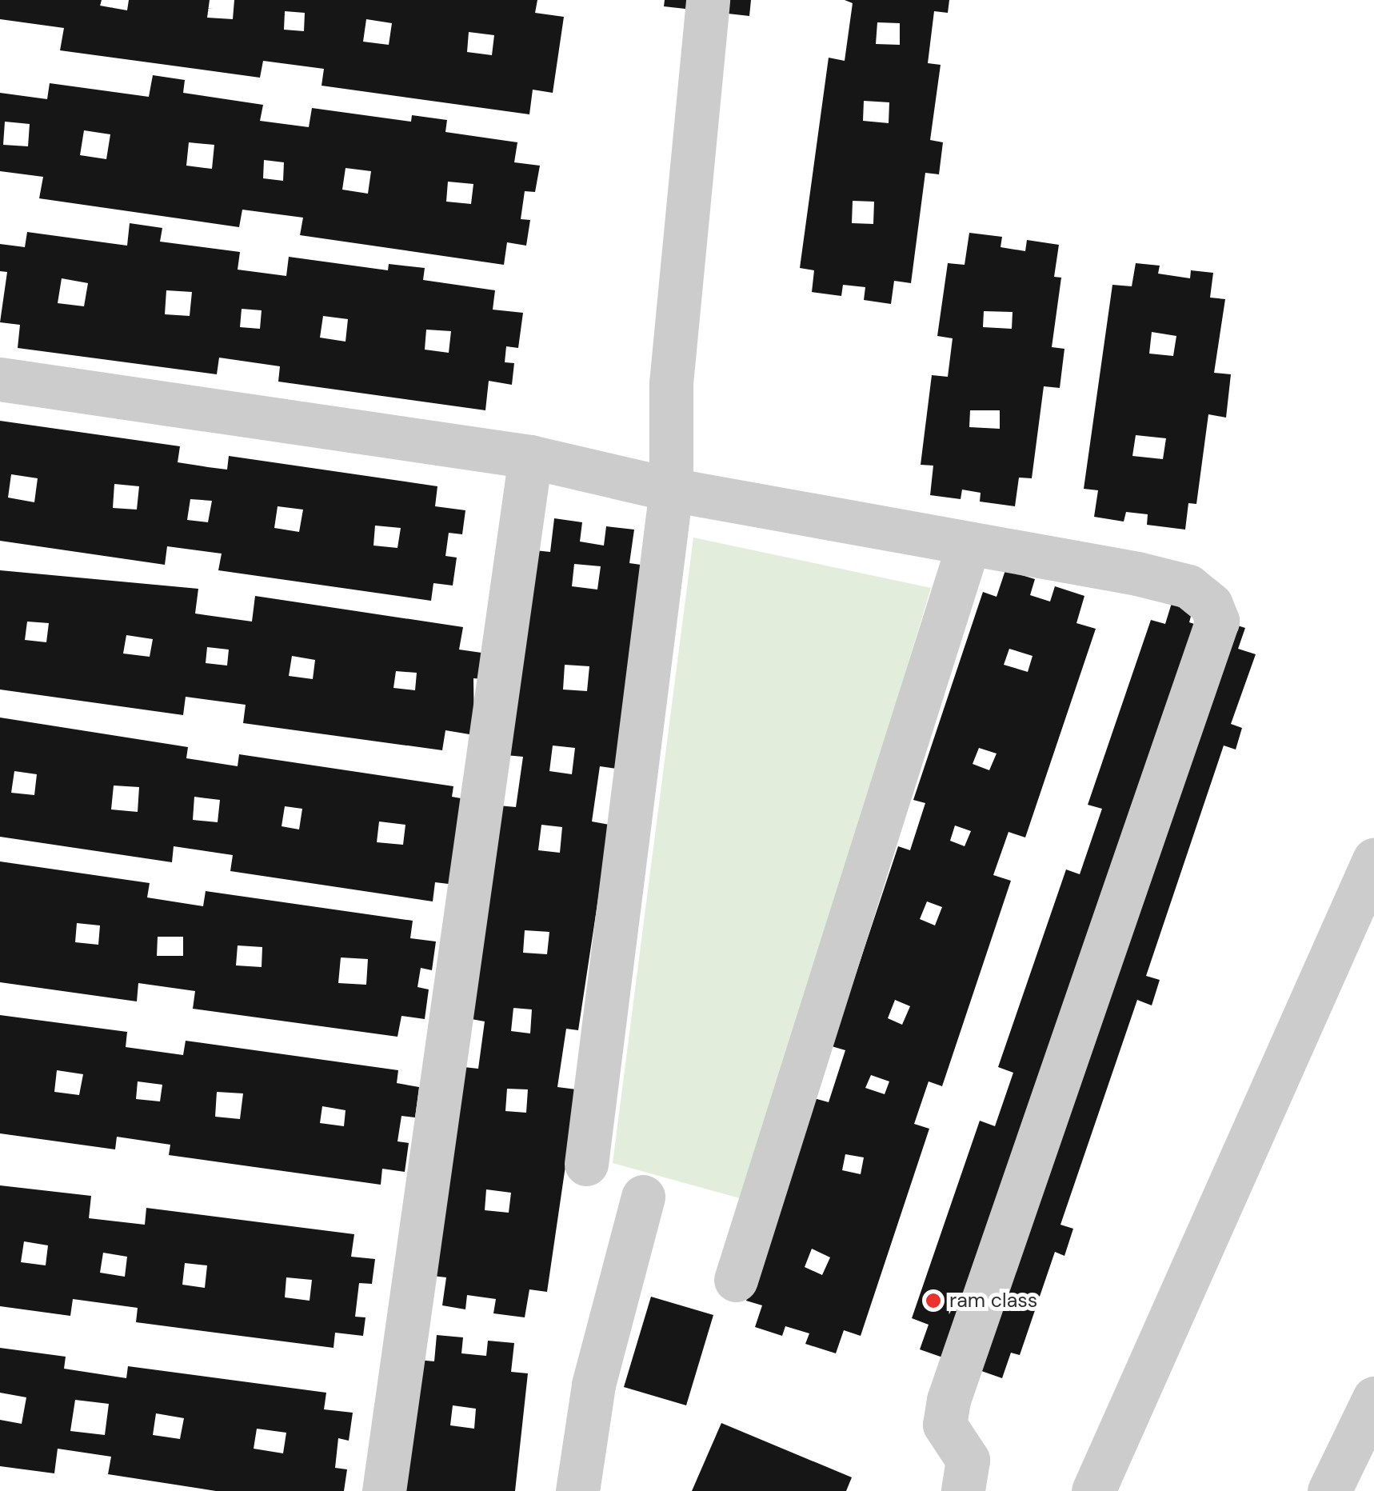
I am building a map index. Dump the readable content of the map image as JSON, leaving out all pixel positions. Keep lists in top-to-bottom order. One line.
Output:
{"places":["ram class"]}
